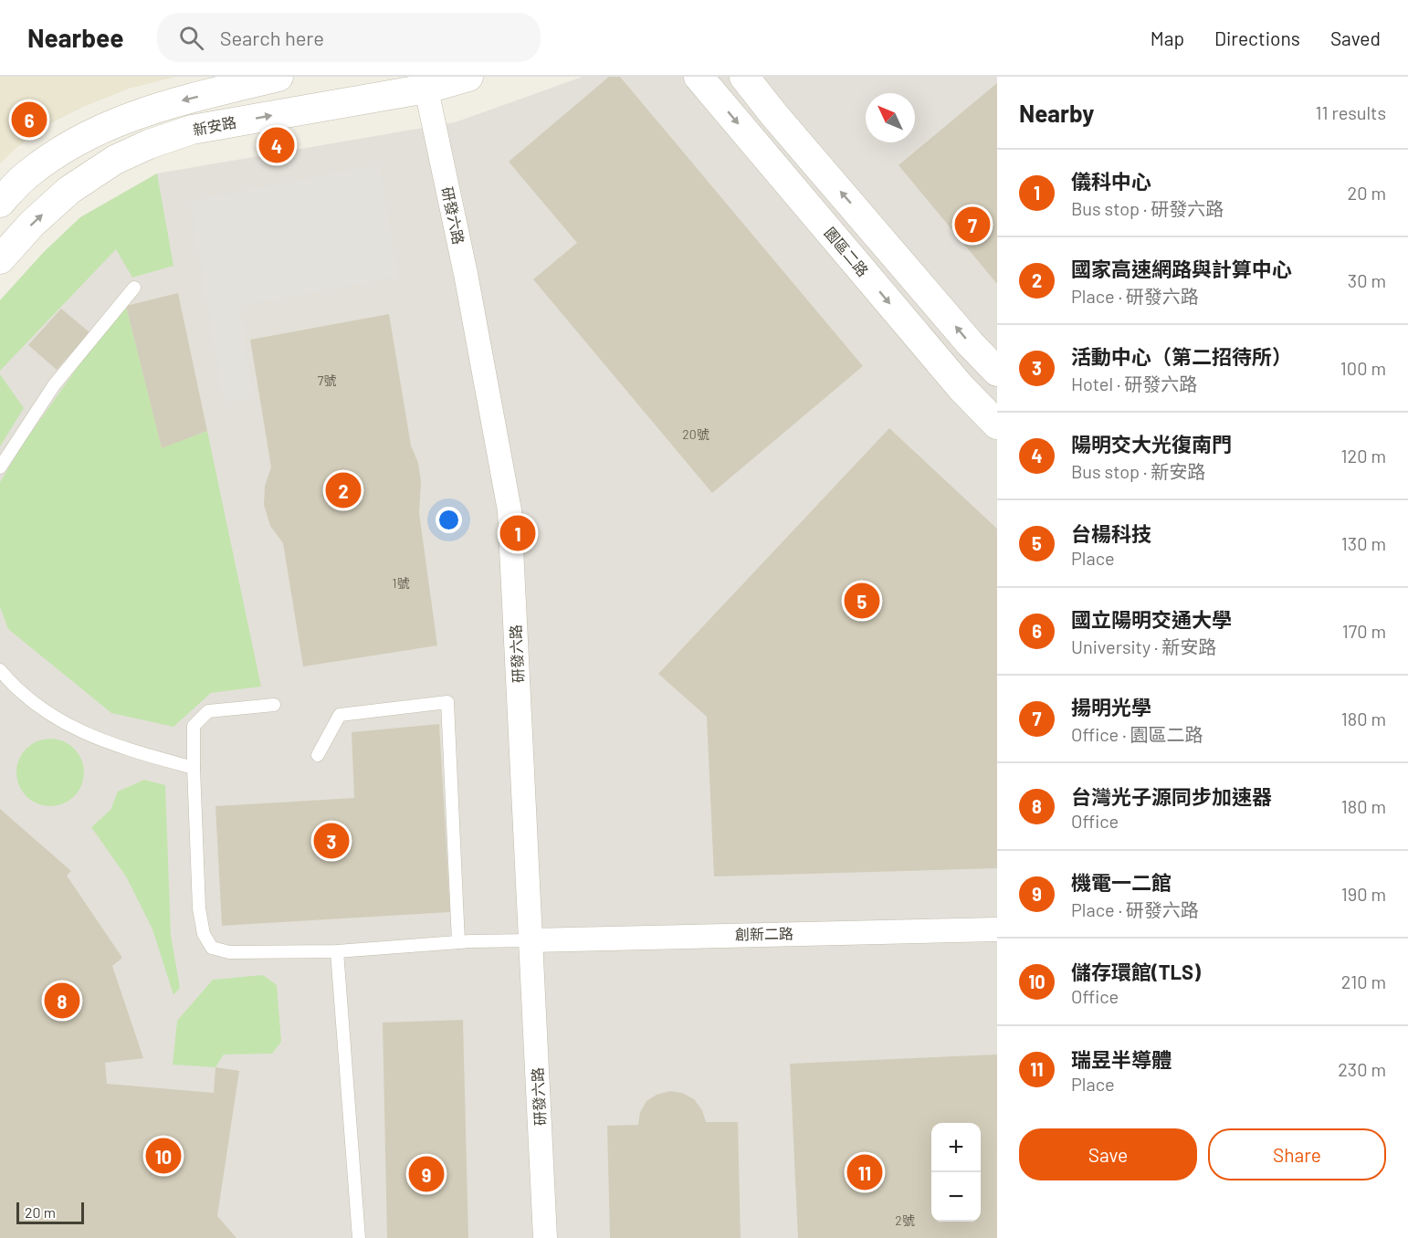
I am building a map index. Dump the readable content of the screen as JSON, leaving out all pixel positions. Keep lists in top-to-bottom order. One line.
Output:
{"streets":{"street":["新安路","研發六路","園區二路","創新二路"]},"crossings":[["新安路","研發六路"],["研發六路","創新二路"]],"house_numbers":["7號","20號","1號","2號"],"scale_bar":"20 m","north":"top left","page":{"header":"Nearbee","search":"Search here","nav":["Map","Directions","Saved"],"heading":["Nearby","11 results"],"pins":["6","4","7","2","1","5","3","8","10","11","9"],"list":[{"mark":"1","name":"儀科中心","note":"Bus stop · 研發六路","value":"20 m"},{"mark":"2","name":"國家高速網路與計算中心","note":"Place · 研發六路","value":"30 m"},{"mark":"3","name":"活動中心（第二招待所）","note":"Hotel · 研發六路","value":"100 m"},{"mark":"4","name":"陽明交大光復南門","note":"Bus stop · 新安路","value":"120 m"},{"mark":"5","name":"台楊科技","note":"Place","value":"130 m"},{"mark":"6","name":"國立陽明交通大學","note":"University · 新安路","value":"170 m"},{"mark":"7","name":"揚明光學","note":"Office · 園區二路","value":"180 m"},{"mark":"8","name":"台灣光子源同步加速器","note":"Office","value":"180 m"},{"mark":"9","name":"機電一二館","note":"Place · 研發六路","value":"190 m"},{"mark":"10","name":"儲存環館(TLS)","note":"Office","value":"210 m"},{"mark":"11","name":"瑞昱半導體","note":"Place","value":"230 m"}],"buttons":["Save","Share"],"map_buttons":["+","−"],"scale":"20 m"}}
